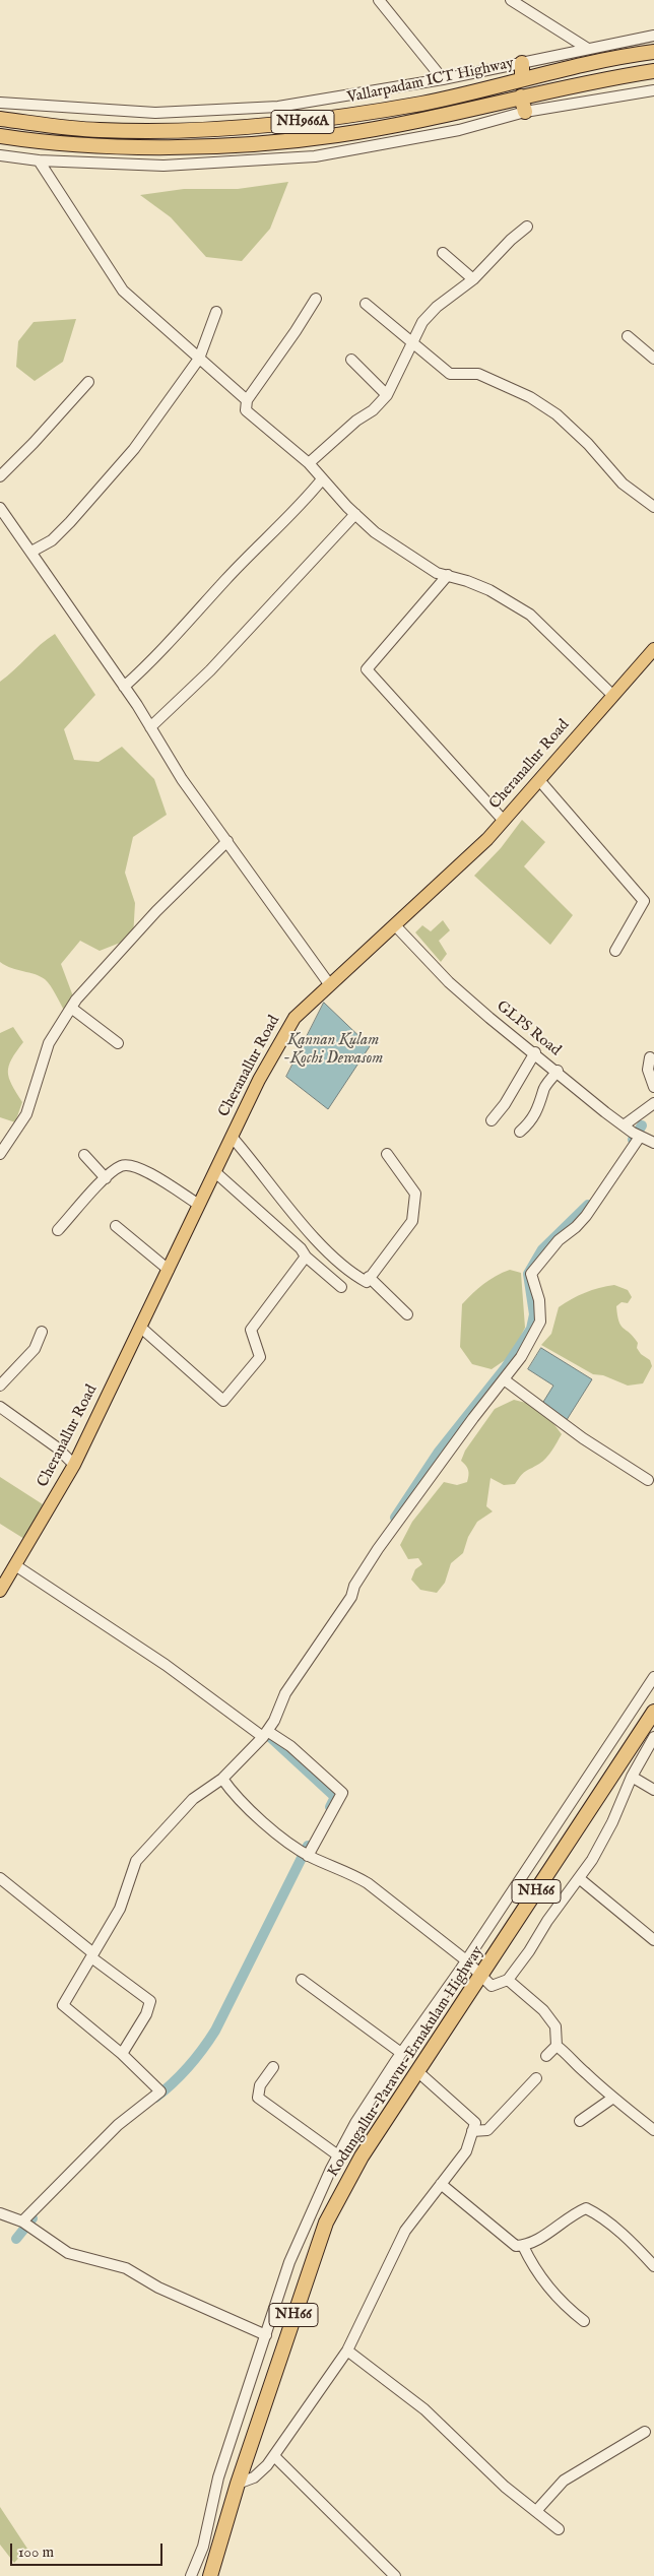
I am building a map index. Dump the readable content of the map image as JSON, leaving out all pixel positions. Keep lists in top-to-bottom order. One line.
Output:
{"streets":{"highway":["Vallarpadam ICT Highway","NH966A","NH66","Kodungallur-Paravur-Ernakulam Highway"],"main road":["Cheranallur Road"],"street":["GLPS Road"]},"crossings":[["Cheranallur Road","GLPS Road"]],"water":["Kannan Kulam -Kochi Dewasom"],"scale_bar":"100 m"}
